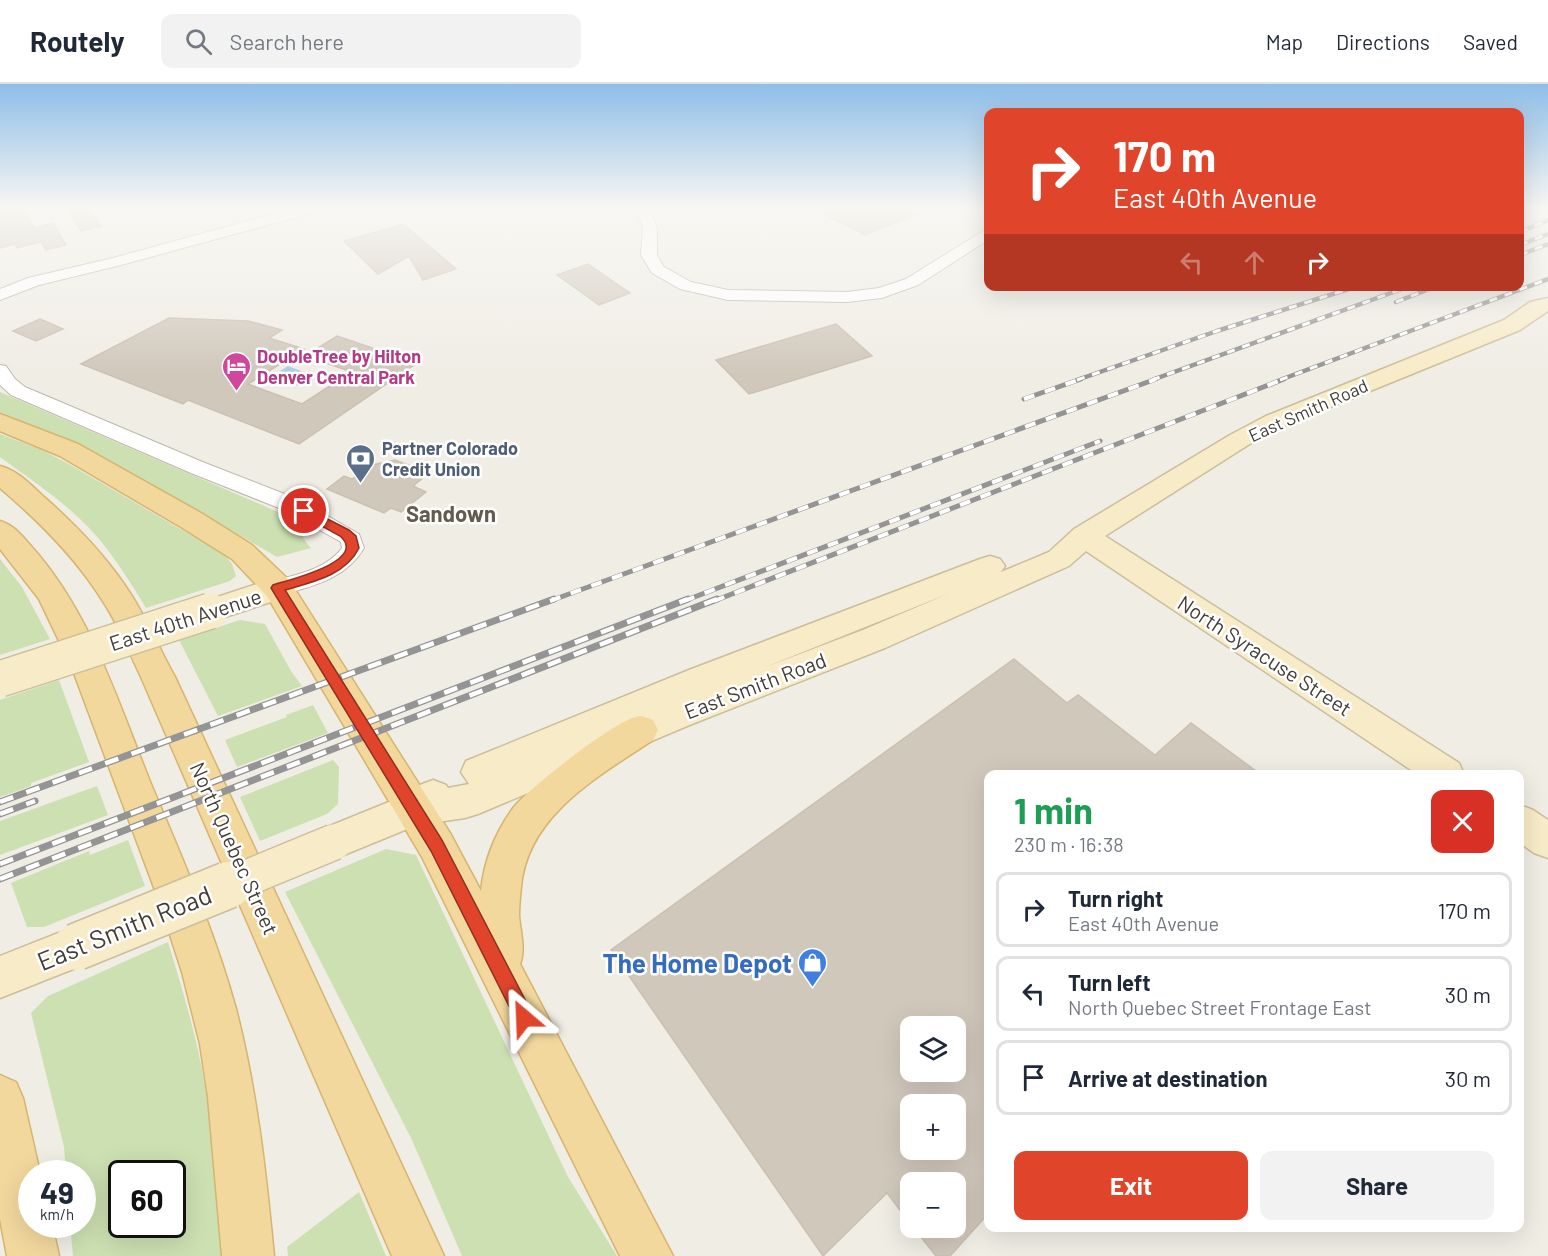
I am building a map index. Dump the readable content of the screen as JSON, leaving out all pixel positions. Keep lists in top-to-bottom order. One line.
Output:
{"streets":{"main road":["North Quebec Street"],"street":["East Smith Road","East 40th Avenue","North Syracuse Street"]},"crossings":[["East Smith Road","North Syracuse Street"]],"districts":["Sandown"],"places":{"hotel":["DoubleTree by Hilton Denver Central Park"],"bank":["Partner Colorado Credit Union"],"shop":["The Home Depot"]},"page":{"header":"Routely","search":"Search here","nav":["Map","Directions","Saved"],"turn":["170 m","East 40th Avenue"],"heading":["1 min","230 m · 16:38"],"list":[{"name":"Turn right","note":"East 40th Avenue","value":"170 m"},{"name":"Turn left","note":"North Quebec Street Frontage East","value":"30 m"},{"name":"Arrive at destination","value":"30 m"}],"map_buttons":["+","−"],"buttons":["Exit","Share"],"speed":"49 km/h","limit":"60"}}
